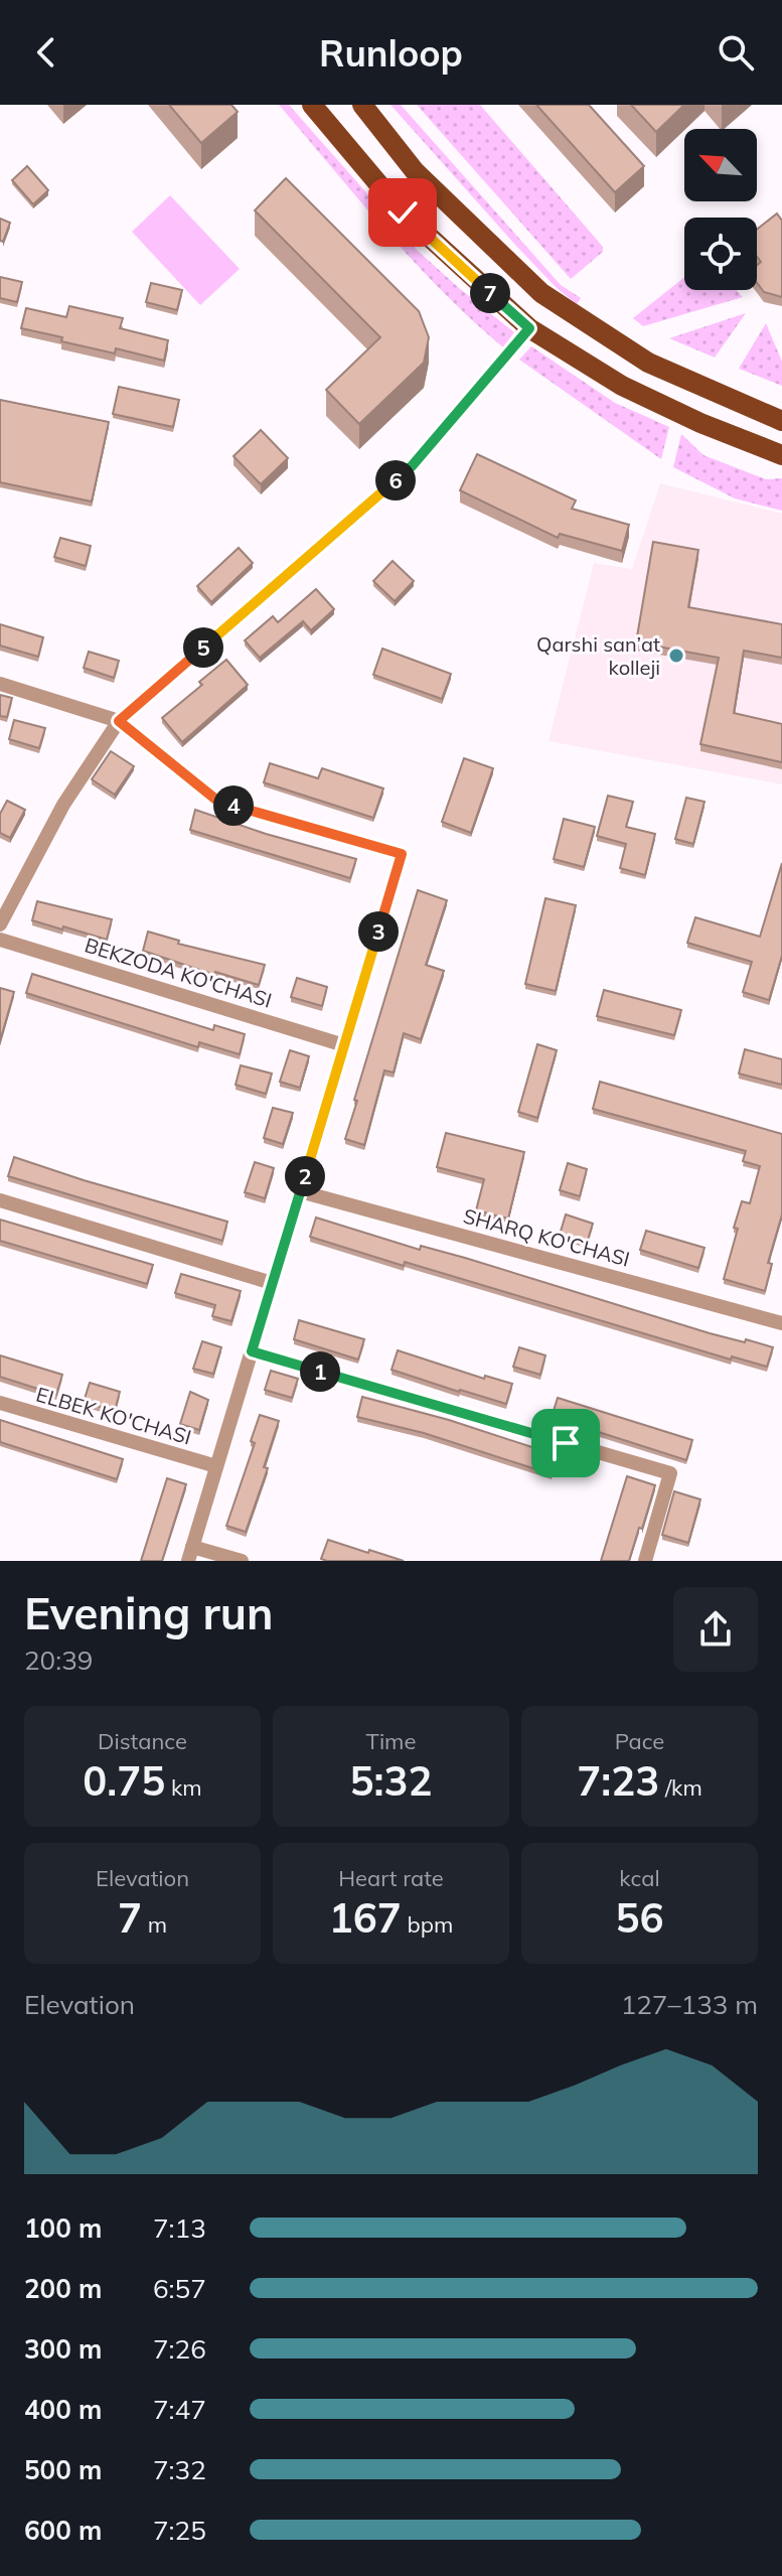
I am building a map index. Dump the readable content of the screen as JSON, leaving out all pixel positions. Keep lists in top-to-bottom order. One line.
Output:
{"streets":{"street":["BEKZODA KO'CHASI","SHARQ KO'CHASI","ELBEK KO'CHASI"]},"places":["Qarshi san’at kolleji"],"north":"top left","page":{"header":"Runloop","pins":["7","6","5","4","3","2","1"],"heading":["Evening run","20:39"],"stats":[["Distance","0.75 km"],["Time","5:32"],["Pace","7:23 /km"],["Elevation","7 m"],["Heart rate","167 bpm"],["kcal","56"]],"chart":["Elevation","127–133 m"],"list":[{"name":"100 m","note":"7:13"},{"name":"200 m","note":"6:57"},{"name":"300 m","note":"7:26"},{"name":"400 m","note":"7:47"},{"name":"500 m","note":"7:32"},{"name":"600 m","note":"7:25"}]}}
